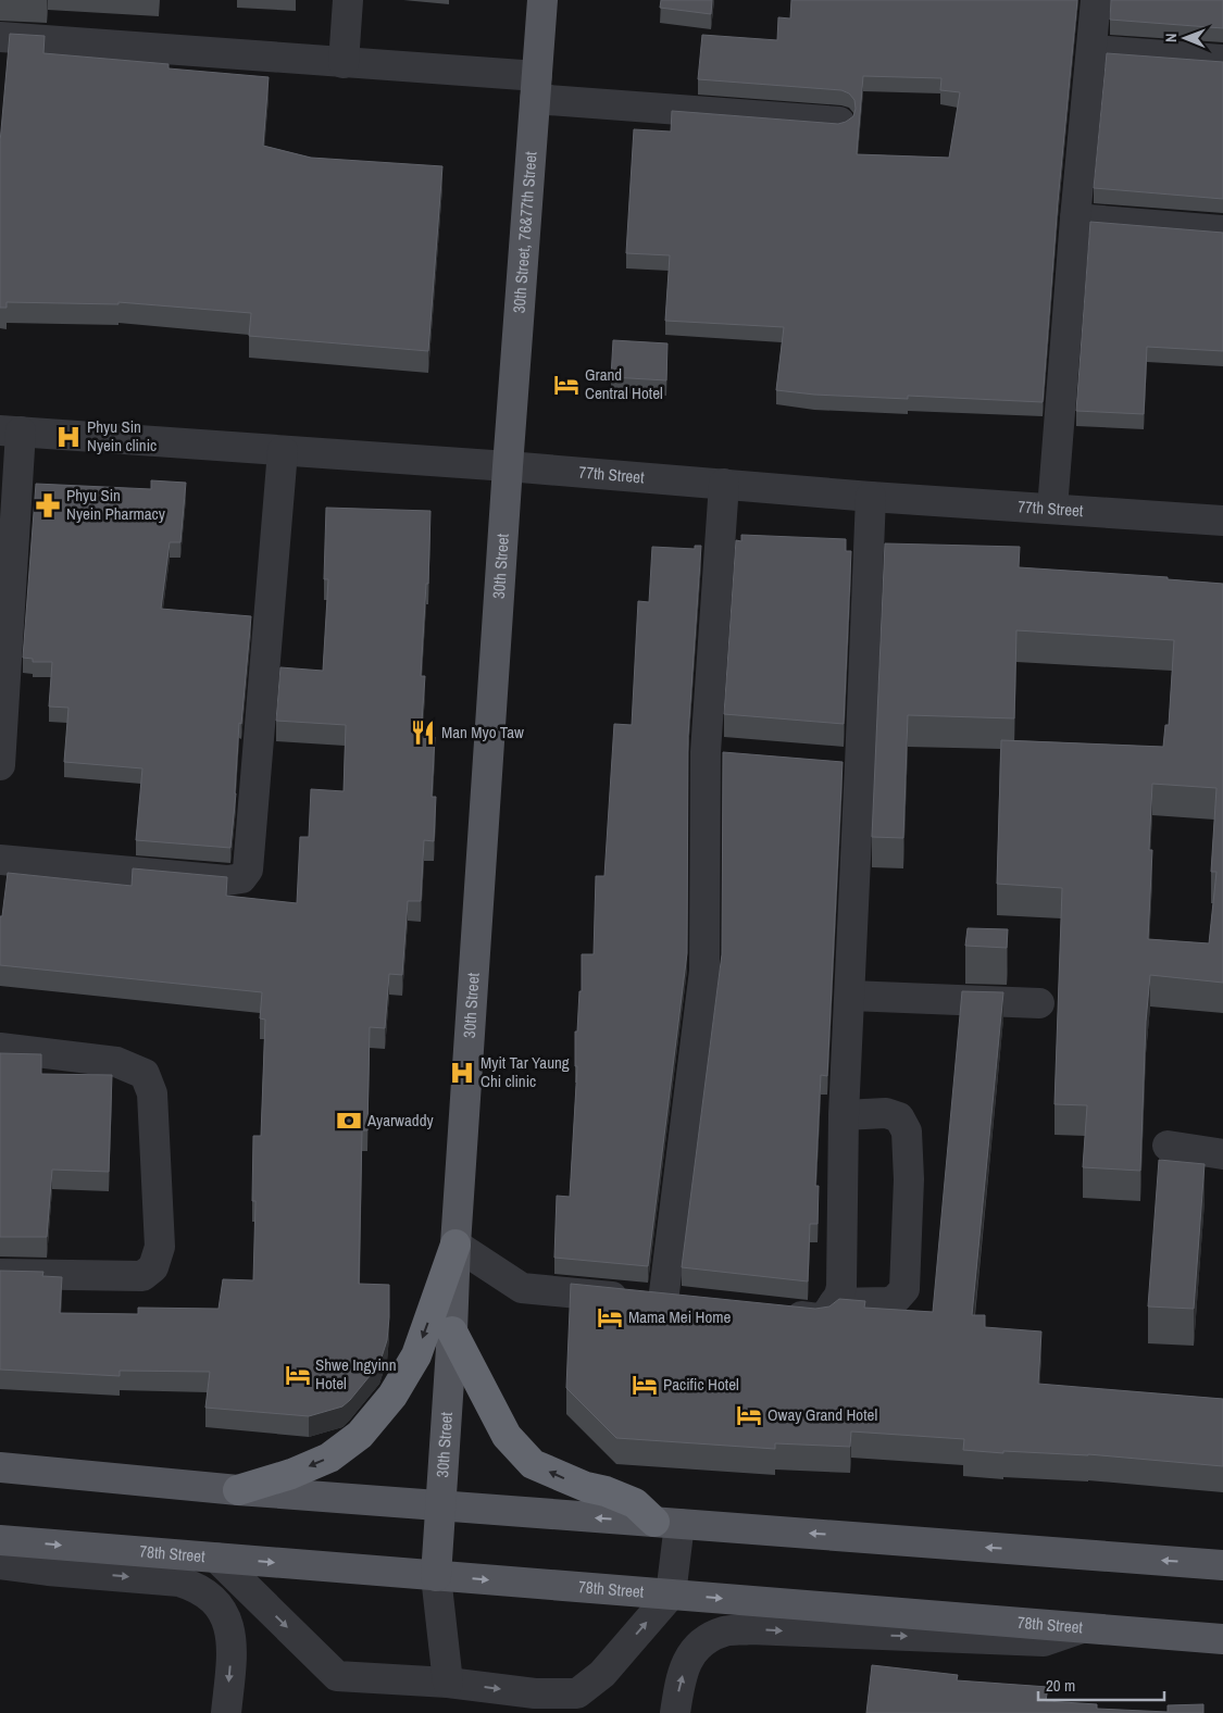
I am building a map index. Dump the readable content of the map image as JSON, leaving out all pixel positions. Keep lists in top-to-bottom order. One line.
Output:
{"streets":{"main road":["30th Street, 76&77th Street","30th Street","78th Street"],"street":["77th Street"]},"crossings":[["30th Street, 76&77th Street","77th Street"],["30th Street, 76&77th Street","30th Street"],["77th Street","30th Street"],["30th Street","78th Street"]],"places":{"hotel":["Grand Central Hotel","Mama Mei Home","Shwe Ingyinn Hotel","Pacific Hotel","Oway Grand Hotel"],"hospital":["Phyu Sin Nyein clinic","Myit Tar Yaung Chi clinic"],"pharmacy":["Phyu Sin Nyein Pharmacy"],"restaurant":["Man Myo Taw"],"bank":["Ayarwaddy"]},"scale_bar":"20 m","north":"left"}
